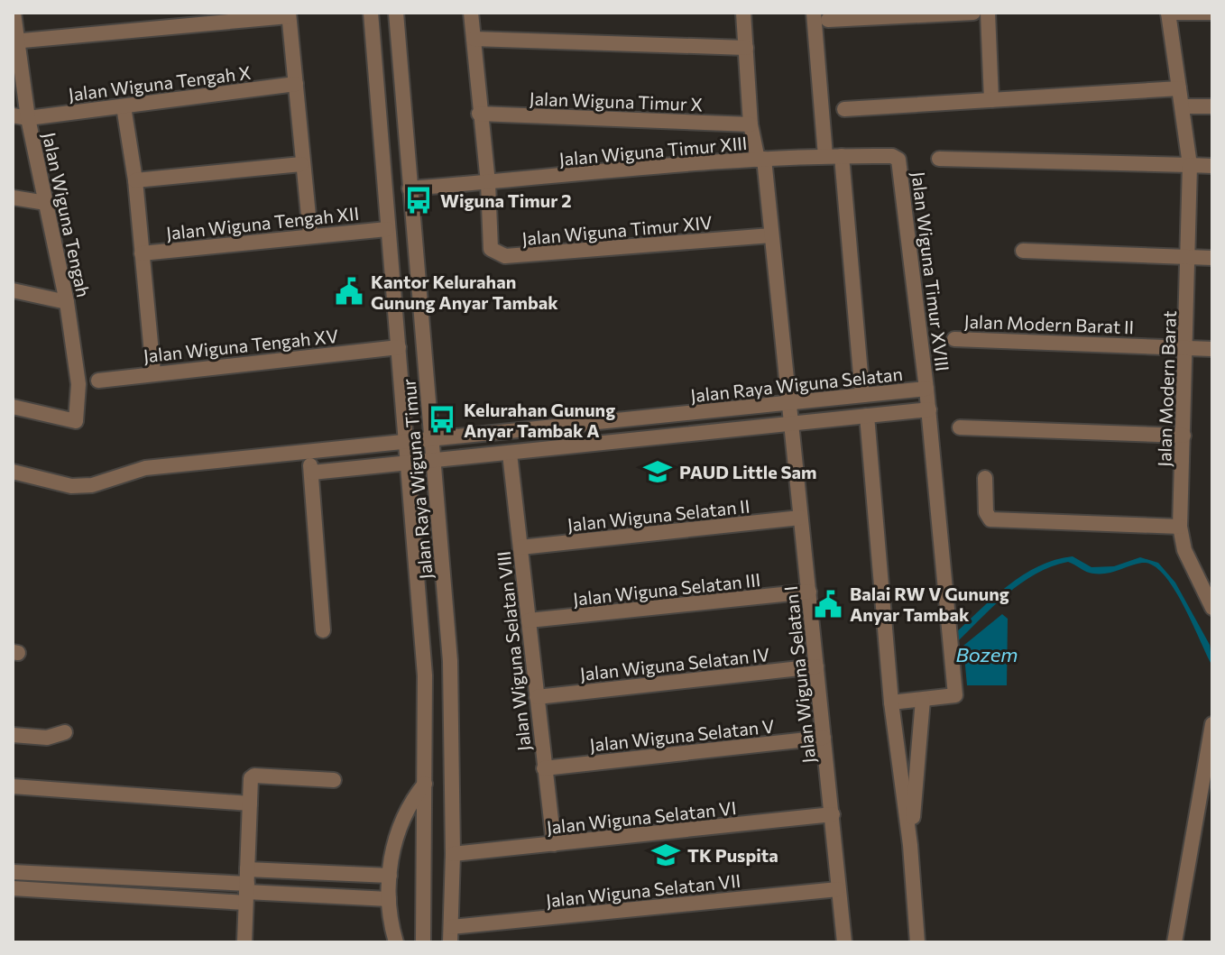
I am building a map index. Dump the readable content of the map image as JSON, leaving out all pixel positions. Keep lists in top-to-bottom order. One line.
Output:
{"streets":{"street":["Jalan Wiguna Tengah X","Jalan Wiguna Timur X","Jalan Wiguna Timur XIII","Jalan Wiguna Tengah","Jalan Wiguna Tengah XII","Jalan Wiguna Timur XIV","Jalan Wiguna Timur XVIII","Jalan Modern Barat II","Jalan Wiguna Tengah XV","Jalan Raya Wiguna Selatan","Jalan Modern Barat","Jalan Raya Wiguna Timur","Jalan Wiguna Selatan II","Jalan Wiguna Selatan III","Jalan Wiguna Selatan VIII","Jalan Wiguna Selatan IV","Jalan Wiguna Selatan I","Jalan Wiguna Selatan V","Jalan Wiguna Selatan VI","Jalan Wiguna Selatan VII"]},"crossings":[["Jalan Wiguna Tengah X","Jalan Wiguna Tengah"],["Jalan Wiguna Timur X","Jalan Wiguna Selatan I"],["Jalan Wiguna Timur XIII","Jalan Wiguna Timur XIV"],["Jalan Wiguna Timur XIII","Jalan Wiguna Timur XVIII"],["Jalan Wiguna Timur XIII","Jalan Raya Wiguna Timur"],["Jalan Wiguna Timur XIII","Jalan Wiguna Selatan I"],["Jalan Wiguna Tengah XII","Jalan Raya Wiguna Timur"],["Jalan Wiguna Timur XIV","Jalan Wiguna Selatan I"],["Jalan Wiguna Timur XVIII","Jalan Raya Wiguna Selatan"],["Jalan Modern Barat II","Jalan Modern Barat"],["Jalan Wiguna Tengah XV","Jalan Raya Wiguna Timur"],["Jalan Raya Wiguna Selatan","Jalan Raya Wiguna Timur"],["Jalan Raya Wiguna Selatan","Jalan Wiguna Selatan I"],["Jalan Raya Wiguna Timur","Jalan Wiguna Selatan VI"],["Jalan Raya Wiguna Timur","Jalan Wiguna Selatan VII"],["Jalan Wiguna Selatan II","Jalan Wiguna Selatan VIII"],["Jalan Wiguna Selatan II","Jalan Wiguna Selatan I"],["Jalan Wiguna Selatan III","Jalan Wiguna Selatan VIII"],["Jalan Wiguna Selatan III","Jalan Wiguna Selatan I"],["Jalan Wiguna Selatan VIII","Jalan Wiguna Selatan IV"],["Jalan Wiguna Selatan VIII","Jalan Wiguna Selatan V"],["Jalan Wiguna Selatan VIII","Jalan Wiguna Selatan VI"],["Jalan Wiguna Selatan IV","Jalan Wiguna Selatan I"],["Jalan Wiguna Selatan I","Jalan Wiguna Selatan V"],["Jalan Wiguna Selatan I","Jalan Wiguna Selatan VI"],["Jalan Wiguna Selatan I","Jalan Wiguna Selatan VII"]],"water":["Bozem"],"places":{"bus stop":["Wiguna Timur 2","Kelurahan Gunung Anyar Tambak A"],"public building":["Kantor Kelurahan Gunung Anyar Tambak","Balai RW V Gunung Anyar Tambak"],"school or university":["PAUD Little Sam","TK Puspita"]}}
